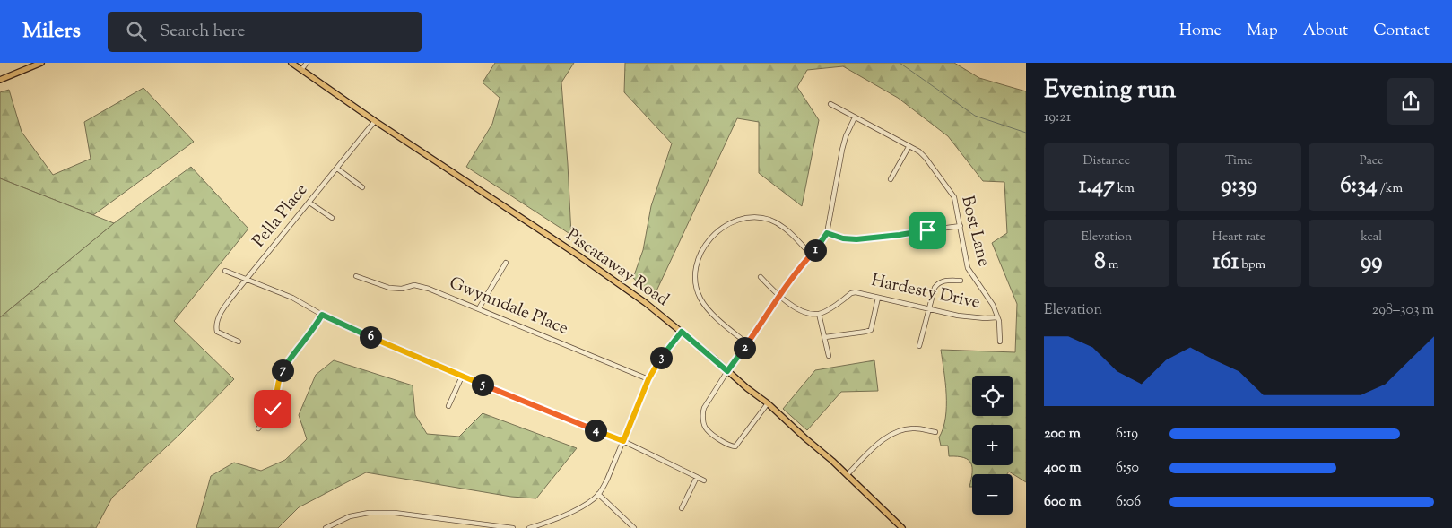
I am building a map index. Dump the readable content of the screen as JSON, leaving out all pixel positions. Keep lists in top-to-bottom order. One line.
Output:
{"streets":{"main road":["Piscataway Road"],"street":["Pella Place","Bost Lane","Hardesty Drive","Gwynndale Place"]},"crossings":[["Pella Place","Piscataway Road"],["Bost Lane","Hardesty Drive"]],"page":{"header":"Milers","search":"Search here","nav":["Home","Map","About","Contact"],"heading":["Evening run","19:21"],"stats":[["Distance","1.47 km"],["Time","9:39"],["Pace","6:34 /km"],["Elevation","8 m"],["Heart rate","161 bpm"],["kcal","99"]],"pins":["1","6","2","3","7","5","4"],"chart":["Elevation","298–303 m"],"map_buttons":["+","−"],"list":[{"name":"200 m","note":"6:19"},{"name":"400 m","note":"6:50"},{"name":"600 m","note":"6:06"}]}}
